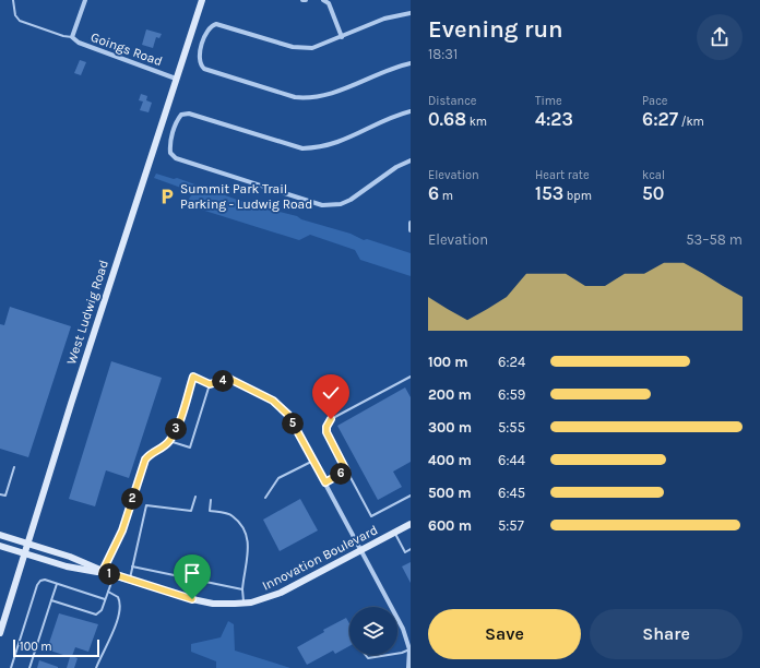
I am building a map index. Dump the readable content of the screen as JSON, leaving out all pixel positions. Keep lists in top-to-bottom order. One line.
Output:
{"streets":{"main road":["West Ludwig Road","Innovation Boulevard"],"street":["Goings Road"]},"crossings":[["Goings Road","West Ludwig Road"],["West Ludwig Road","Innovation Boulevard"]],"places":{"parking":["Summit Park Trail Parking - Ludwig Road"]},"scale_bar":"100 m","page":{"heading":["Evening run","18:31"],"stats":[["Distance","0.68 km"],["Time","4:23"],["Pace","6:27 /km"],["Elevation","6 m"],["Heart rate","153 bpm"],["kcal","50"]],"chart":["Elevation","53–58 m"],"list":[{"name":"100 m","note":"6:24"},{"name":"200 m","note":"6:59"},{"name":"300 m","note":"5:55"},{"name":"400 m","note":"6:44"},{"name":"500 m","note":"6:45"},{"name":"600 m","note":"5:57"}],"pins":["4","5","3","6","2","1"],"buttons":["Save","Share"],"scale":"100 m"}}
